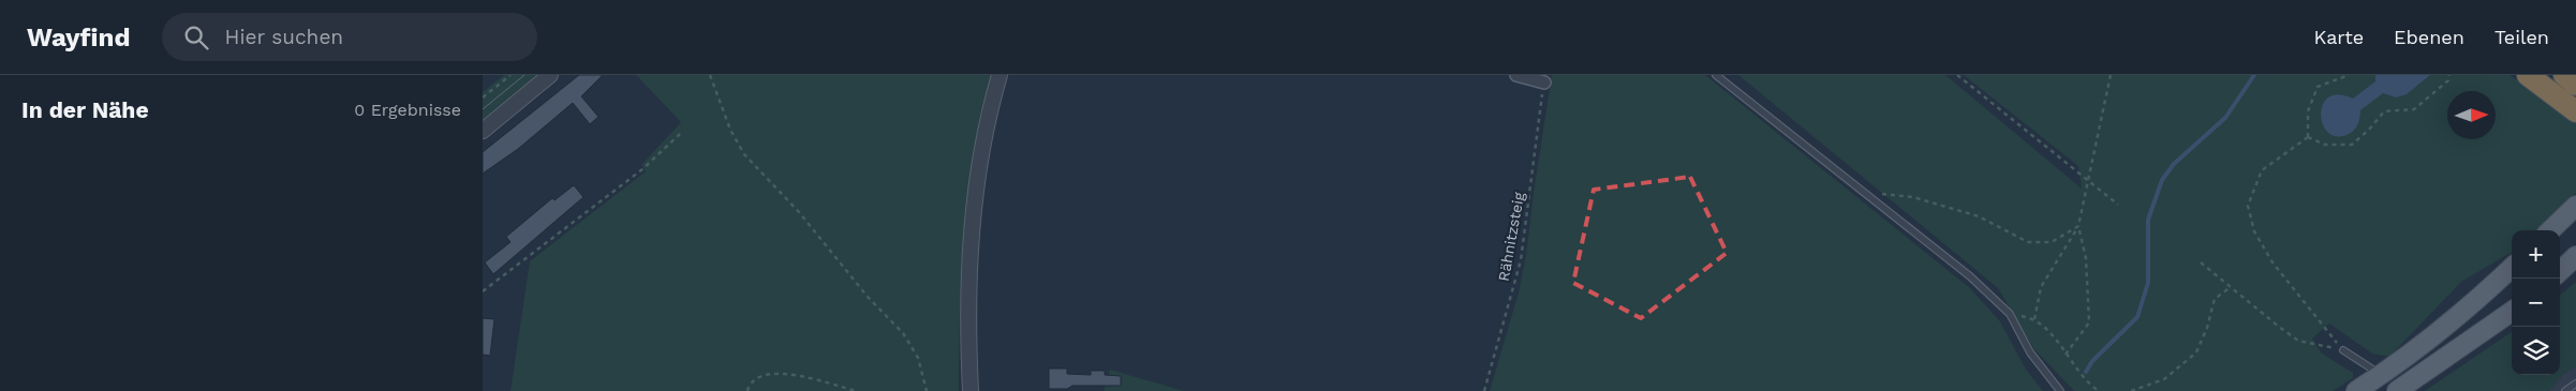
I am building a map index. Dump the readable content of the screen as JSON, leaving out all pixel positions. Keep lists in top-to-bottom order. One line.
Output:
{"streets":{"path":["Rähnitzsteig"]},"north":"right","page":{"header":"Wayfind","search":"Hier suchen","nav":["Karte","Ebenen","Teilen"],"heading":["In der Nähe","0 Ergebnisse"],"map_buttons":["+","−"]}}
